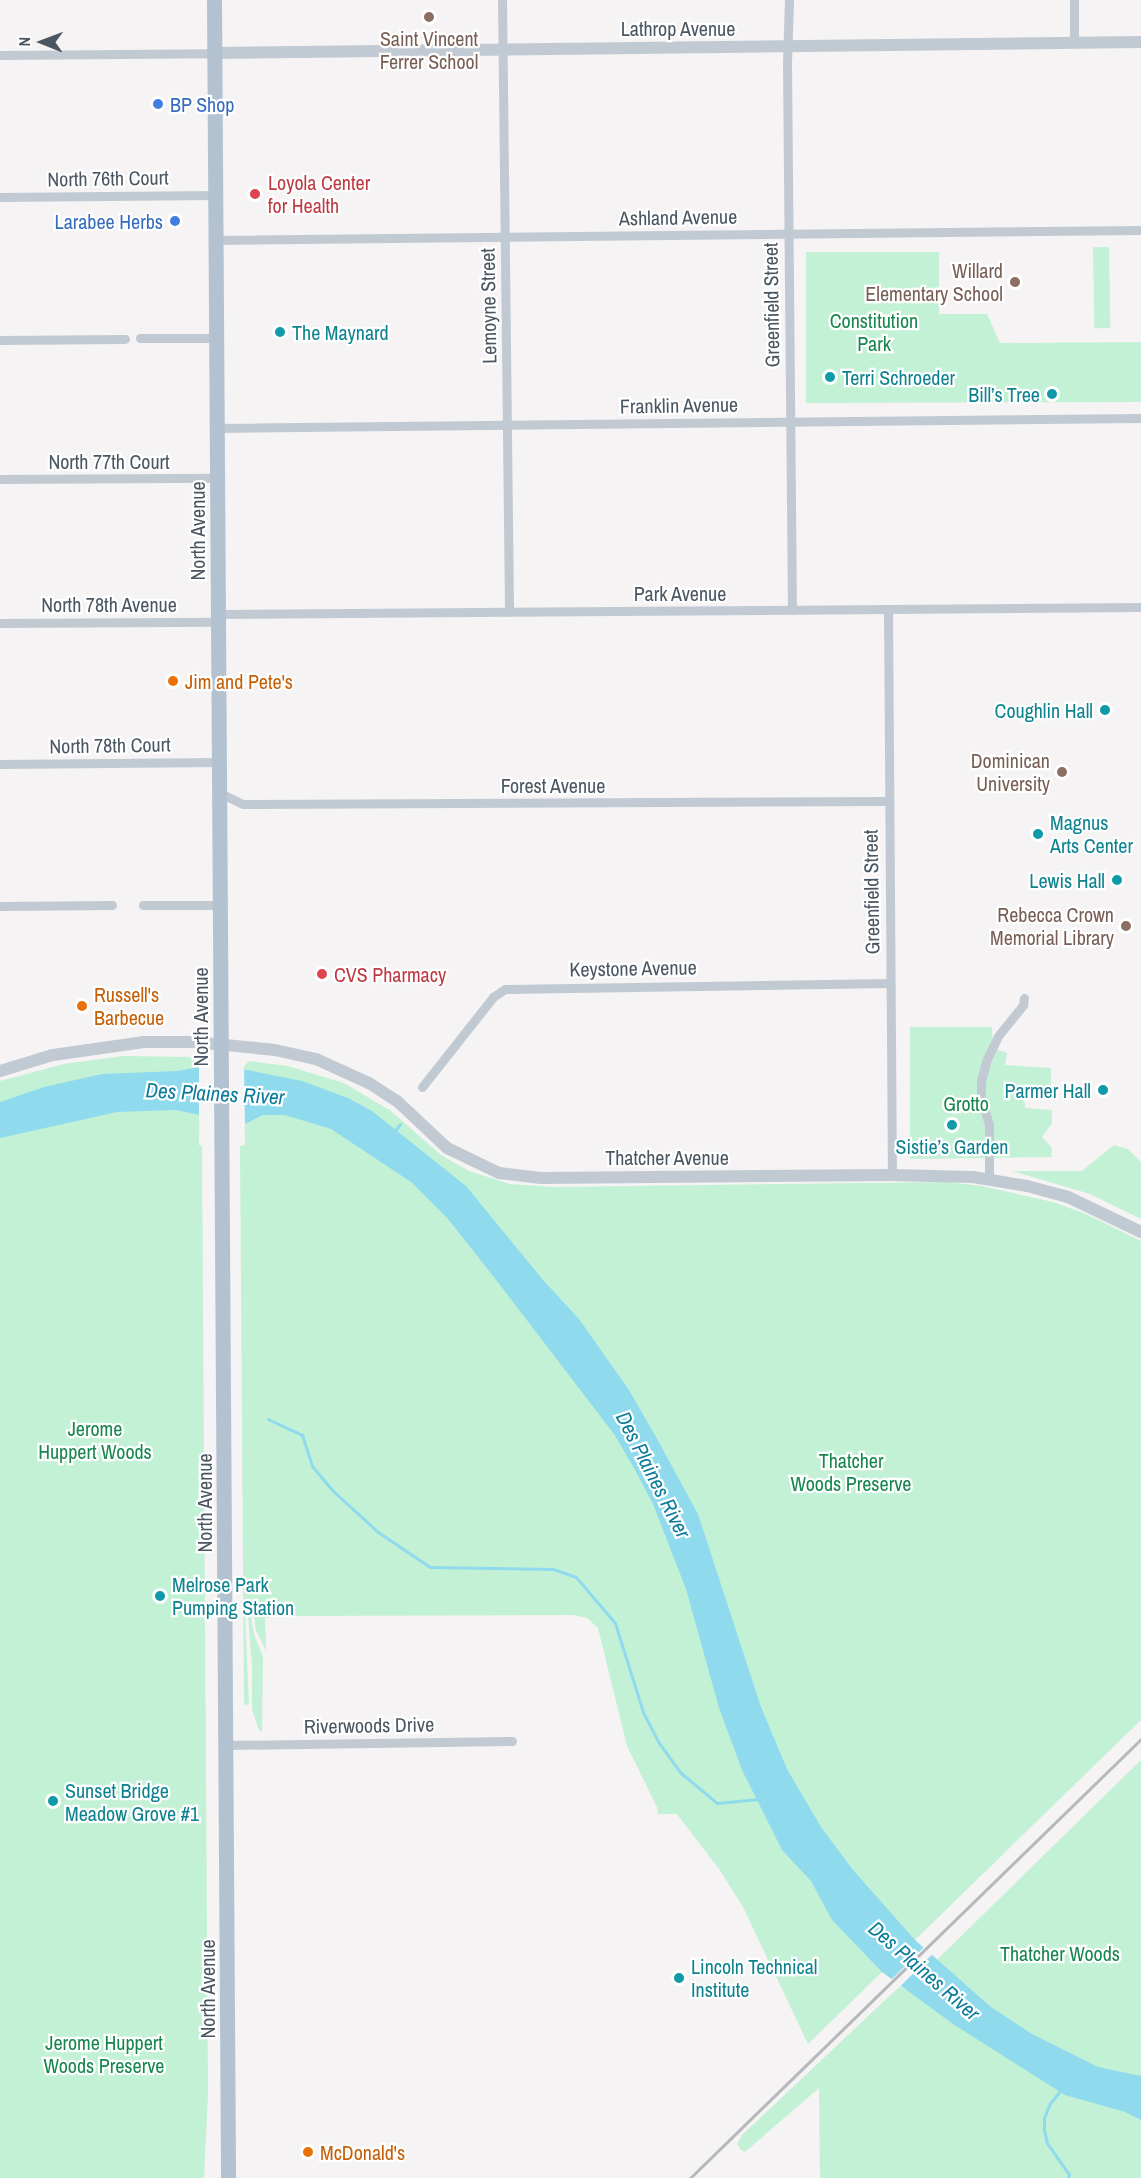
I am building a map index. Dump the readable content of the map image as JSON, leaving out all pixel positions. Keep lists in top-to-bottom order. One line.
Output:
{"streets":{"main road":["North Avenue"],"street":["Lathrop Avenue","North 76th Court","Ashland Avenue","Greenfield Street","Lemoyne Street","Franklin Avenue","North 77th Court","Park Avenue","North 78th Avenue","North 78th Court","Forest Avenue","Keystone Avenue","Thatcher Avenue","Riverwoods Drive"]},"crossings":[["Lathrop Avenue","Greenfield Street"],["Lathrop Avenue","Lemoyne Street"],["Lathrop Avenue","North Avenue"],["North 76th Court","North Avenue"],["Ashland Avenue","Greenfield Street"],["Ashland Avenue","Lemoyne Street"],["Ashland Avenue","North Avenue"],["Greenfield Street","Franklin Avenue"],["Greenfield Street","Park Avenue"],["Greenfield Street","Forest Avenue"],["Greenfield Street","Keystone Avenue"],["Greenfield Street","Thatcher Avenue"],["Lemoyne Street","Franklin Avenue"],["Lemoyne Street","Park Avenue"],["Franklin Avenue","North Avenue"],["North 77th Court","North Avenue"],["North Avenue","Park Avenue"],["North Avenue","North 78th Avenue"],["North Avenue","North 78th Court"],["North Avenue","Forest Avenue"],["North Avenue","Thatcher Avenue"],["North Avenue","Riverwoods Drive"],["Park Avenue","North 78th Avenue"]],"water":["Des Plaines River"],"parks":["Constitution Park","Grotto","Jerome Huppert Woods","Thatcher Woods Preserve","Thatcher Woods","Jerome Huppert Woods Preserve"],"places":["Saint Vincent Ferrer School","BP Shop","Loyola Center for Health","Larabee Herbs","Willard Elementary School","The Maynard","Terri Schroeder","Bill’s Tree","Jim and Pete's","Coughlin Hall","Dominican University","Magnus Arts Center","Lewis Hall","Rebecca Crown Memorial Library","CVS Pharmacy","Russell's Barbecue","Parmer Hall","Sistie’s Garden","Melrose Park Pumping Station","Sunset Bridge Meadow Grove #1","Lincoln Technical Institute","McDonald's"],"north":"left"}
